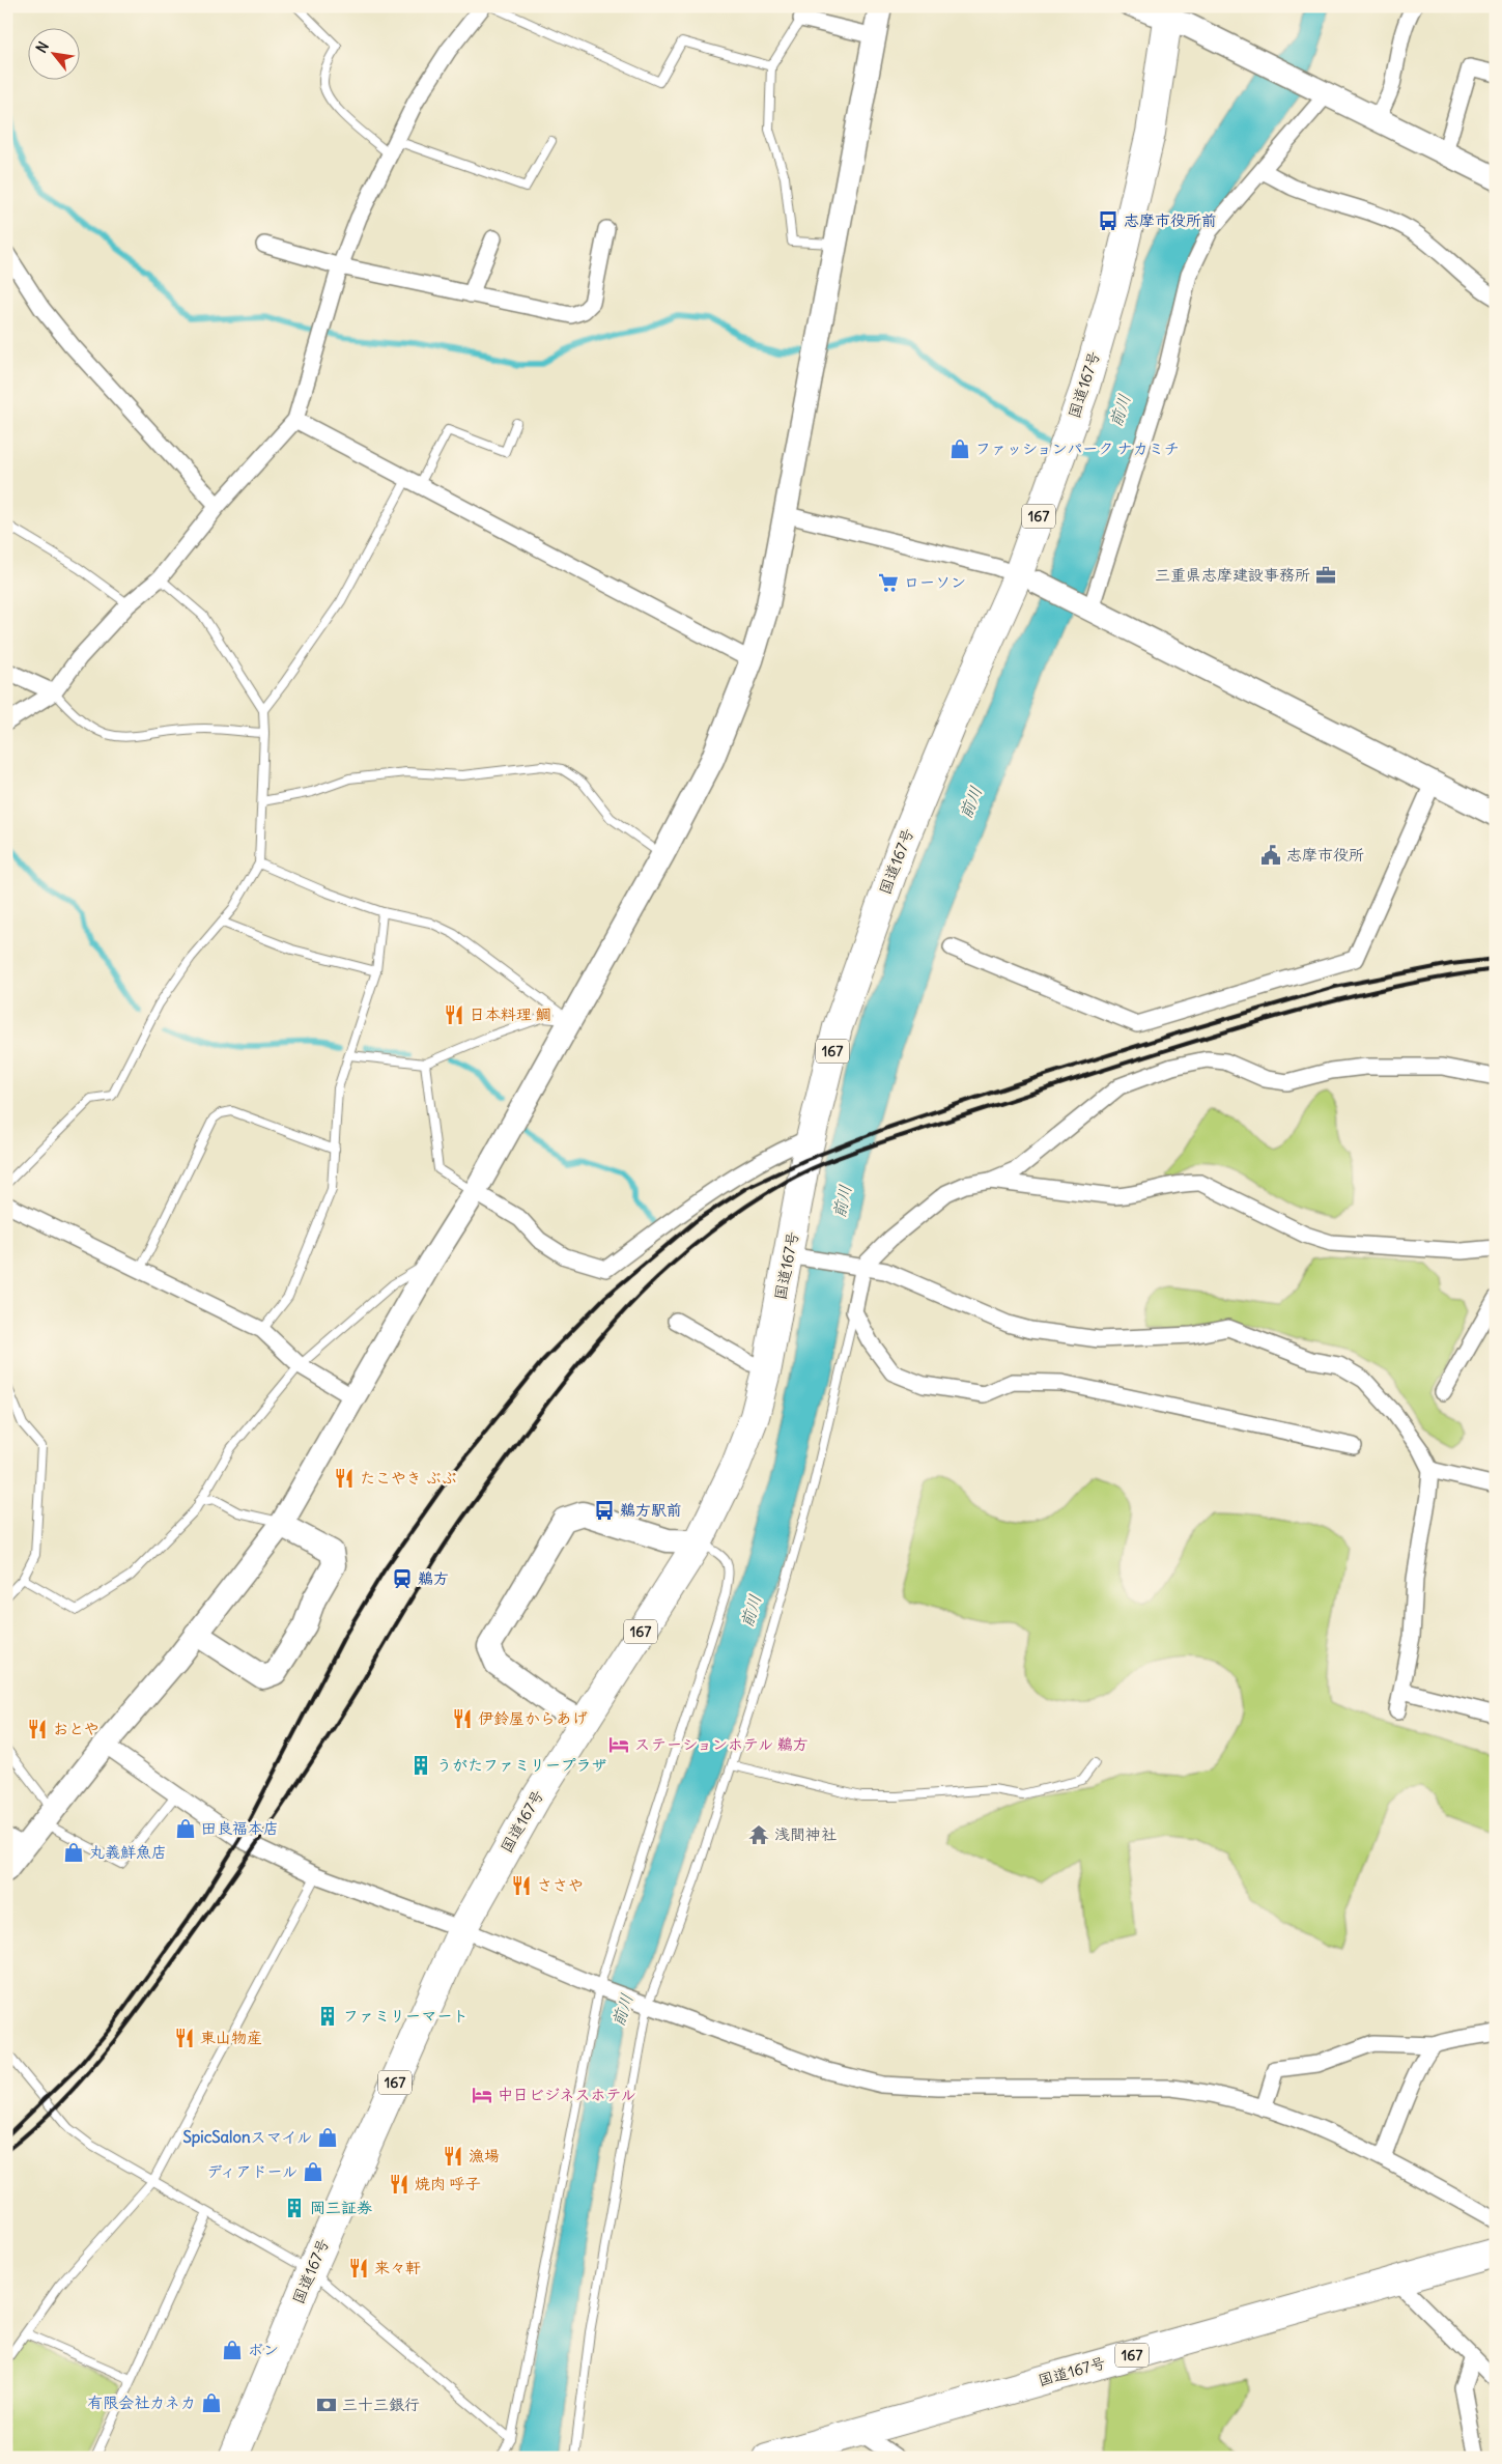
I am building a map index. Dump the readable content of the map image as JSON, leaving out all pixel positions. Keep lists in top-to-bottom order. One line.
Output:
{"streets":{"highway":["国道167号","167"]},"water":["前川"],"places":{"bus stop":["志摩市役所前","鵜方駅前"],"shop":["ファッションパーク ナカミチ","田良福本店","丸義鮮魚店","SpicSalonスマイル","ディアドール","ボン","有限会社カネカ"],"office":["三重県志摩建設事務所"],"supermarket":["ローソン"],"public building":["志摩市役所"],"restaurant":["日本料理 鯛","たこやき ぶぶ","伊鈴屋からあげ","おとや","ささや","東山物産","漁場","焼肉 呼子","来々軒"],"station":["鵜方"],"hotel":["ステーションホテル 鵜方","中日ビジネスホテル"],"building":["うがたファミリープラザ","ファミリーマート","岡三証券"],"temple":["浅間神社"],"bank":["三十三銀行"]},"north":"top left"}
